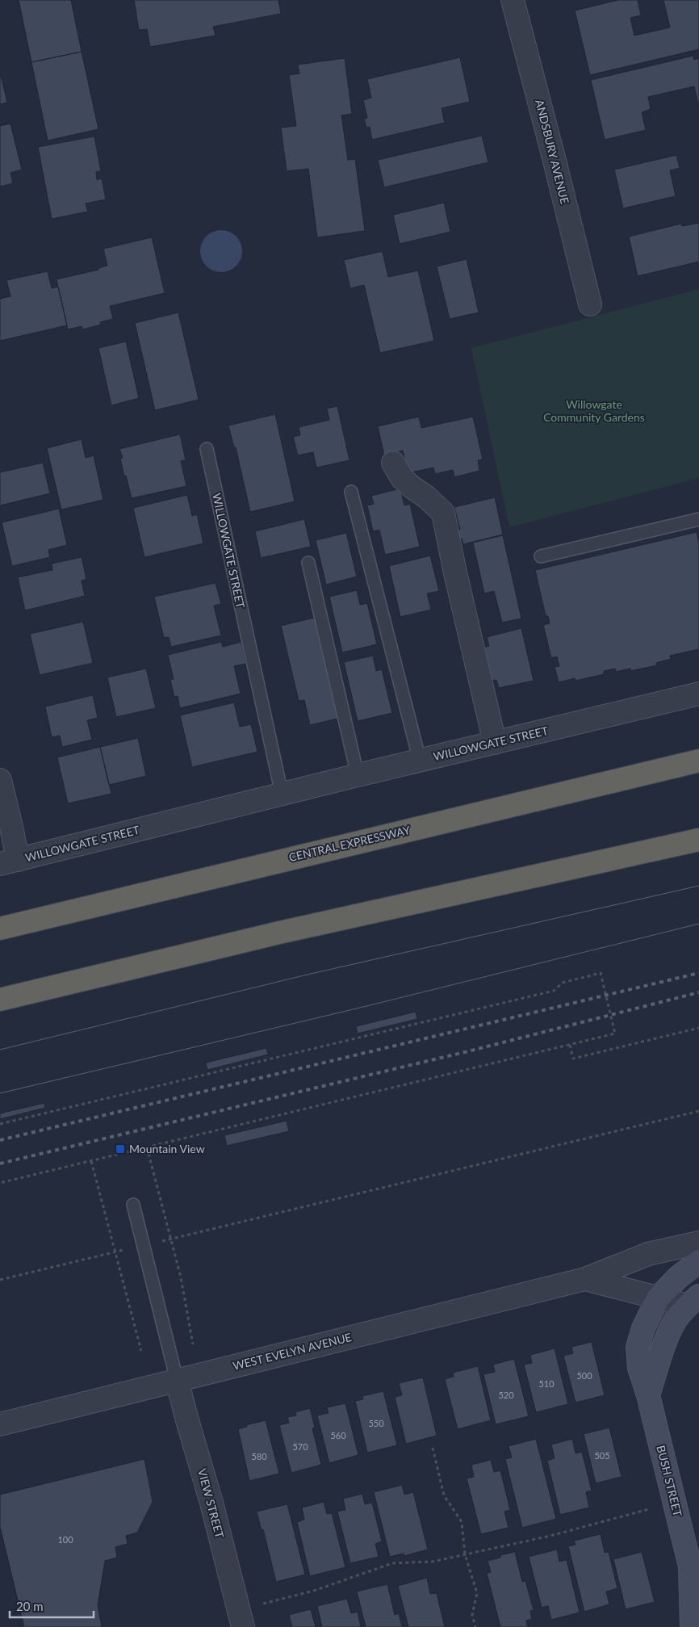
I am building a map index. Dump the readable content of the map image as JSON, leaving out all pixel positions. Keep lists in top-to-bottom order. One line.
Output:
{"streets":{"highway":["CENTRAL EXPRESSWAY"],"main road":["BUSH STREET"],"street":["ANDSBURY AVENUE","WILLOWGATE STREET","WEST EVELYN AVENUE","VIEW STREET"]},"crossings":[["WEST EVELYN AVENUE","BUSH STREET"],["WEST EVELYN AVENUE","VIEW STREET"]],"parks":["Willowgate Community Gardens"],"places":{"transit":["Mountain View"]},"house_numbers":["500","510","520","550","560","570","505","580","100"],"scale_bar":"20 m"}
